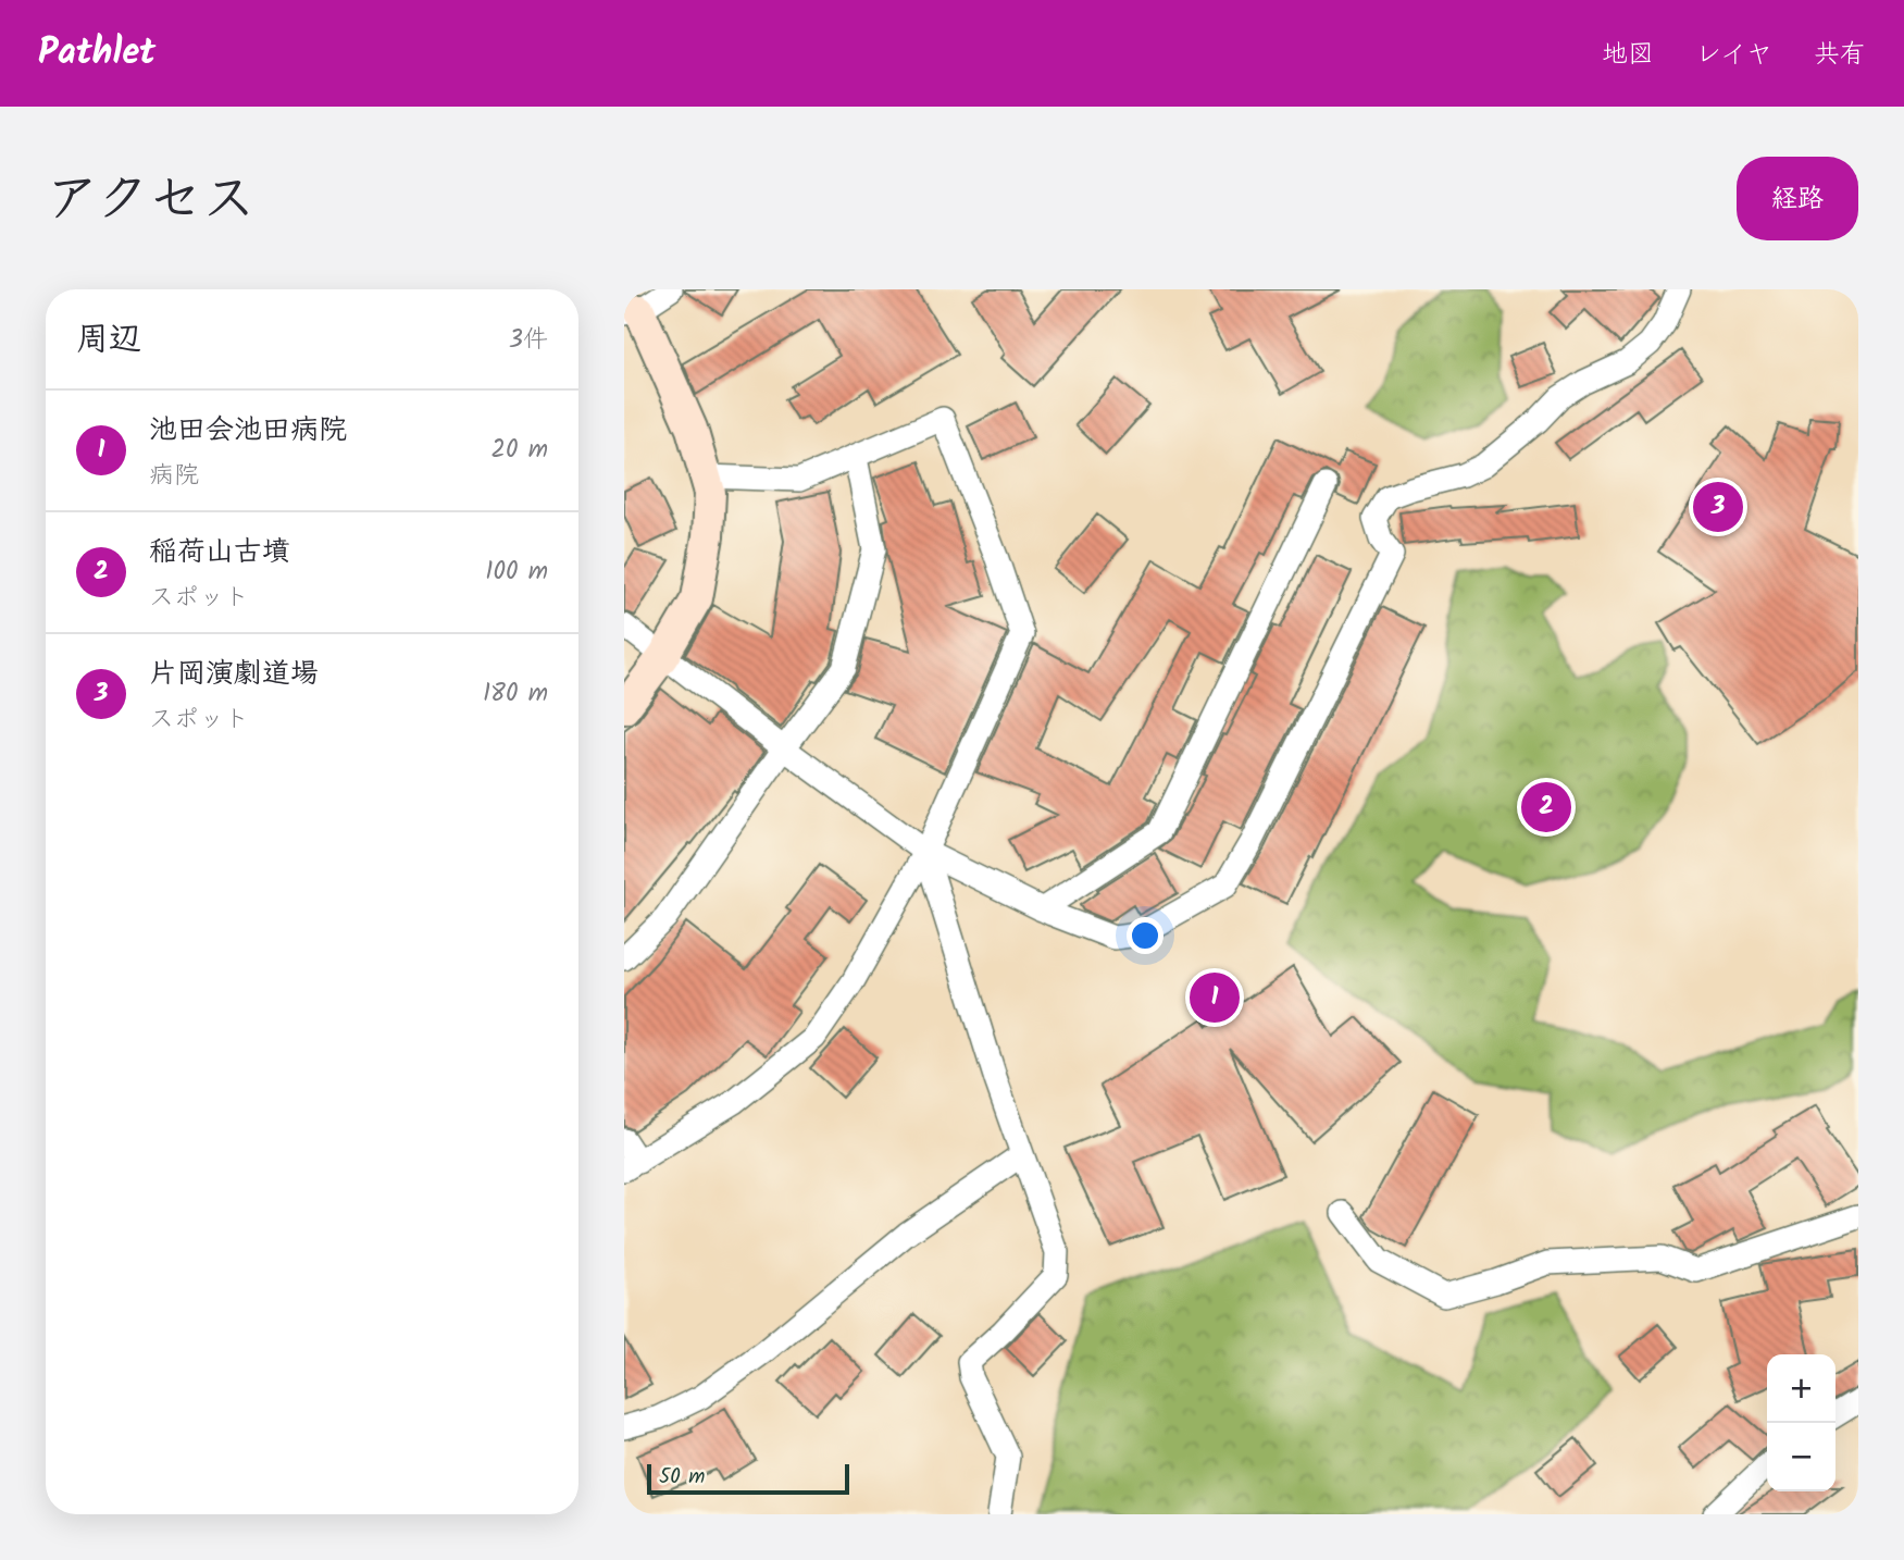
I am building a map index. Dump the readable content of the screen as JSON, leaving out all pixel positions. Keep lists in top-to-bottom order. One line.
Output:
{"scale_bar":"50 m","page":{"header":"Pathlet","nav":["地図","レイヤ","共有"],"title":"アクセス","buttons":"経路","heading":["周辺","3件"],"list":[{"mark":"1","name":"池田会池田病院","note":"病院","value":"20 m"},{"mark":"2","name":"稲荷山古墳","note":"スポット","value":"100 m"},{"mark":"3","name":"片岡演劇道場","note":"スポット","value":"180 m"}],"pins":["3","2","1"],"map_buttons":["+","−"],"scale":"50 m"}}
